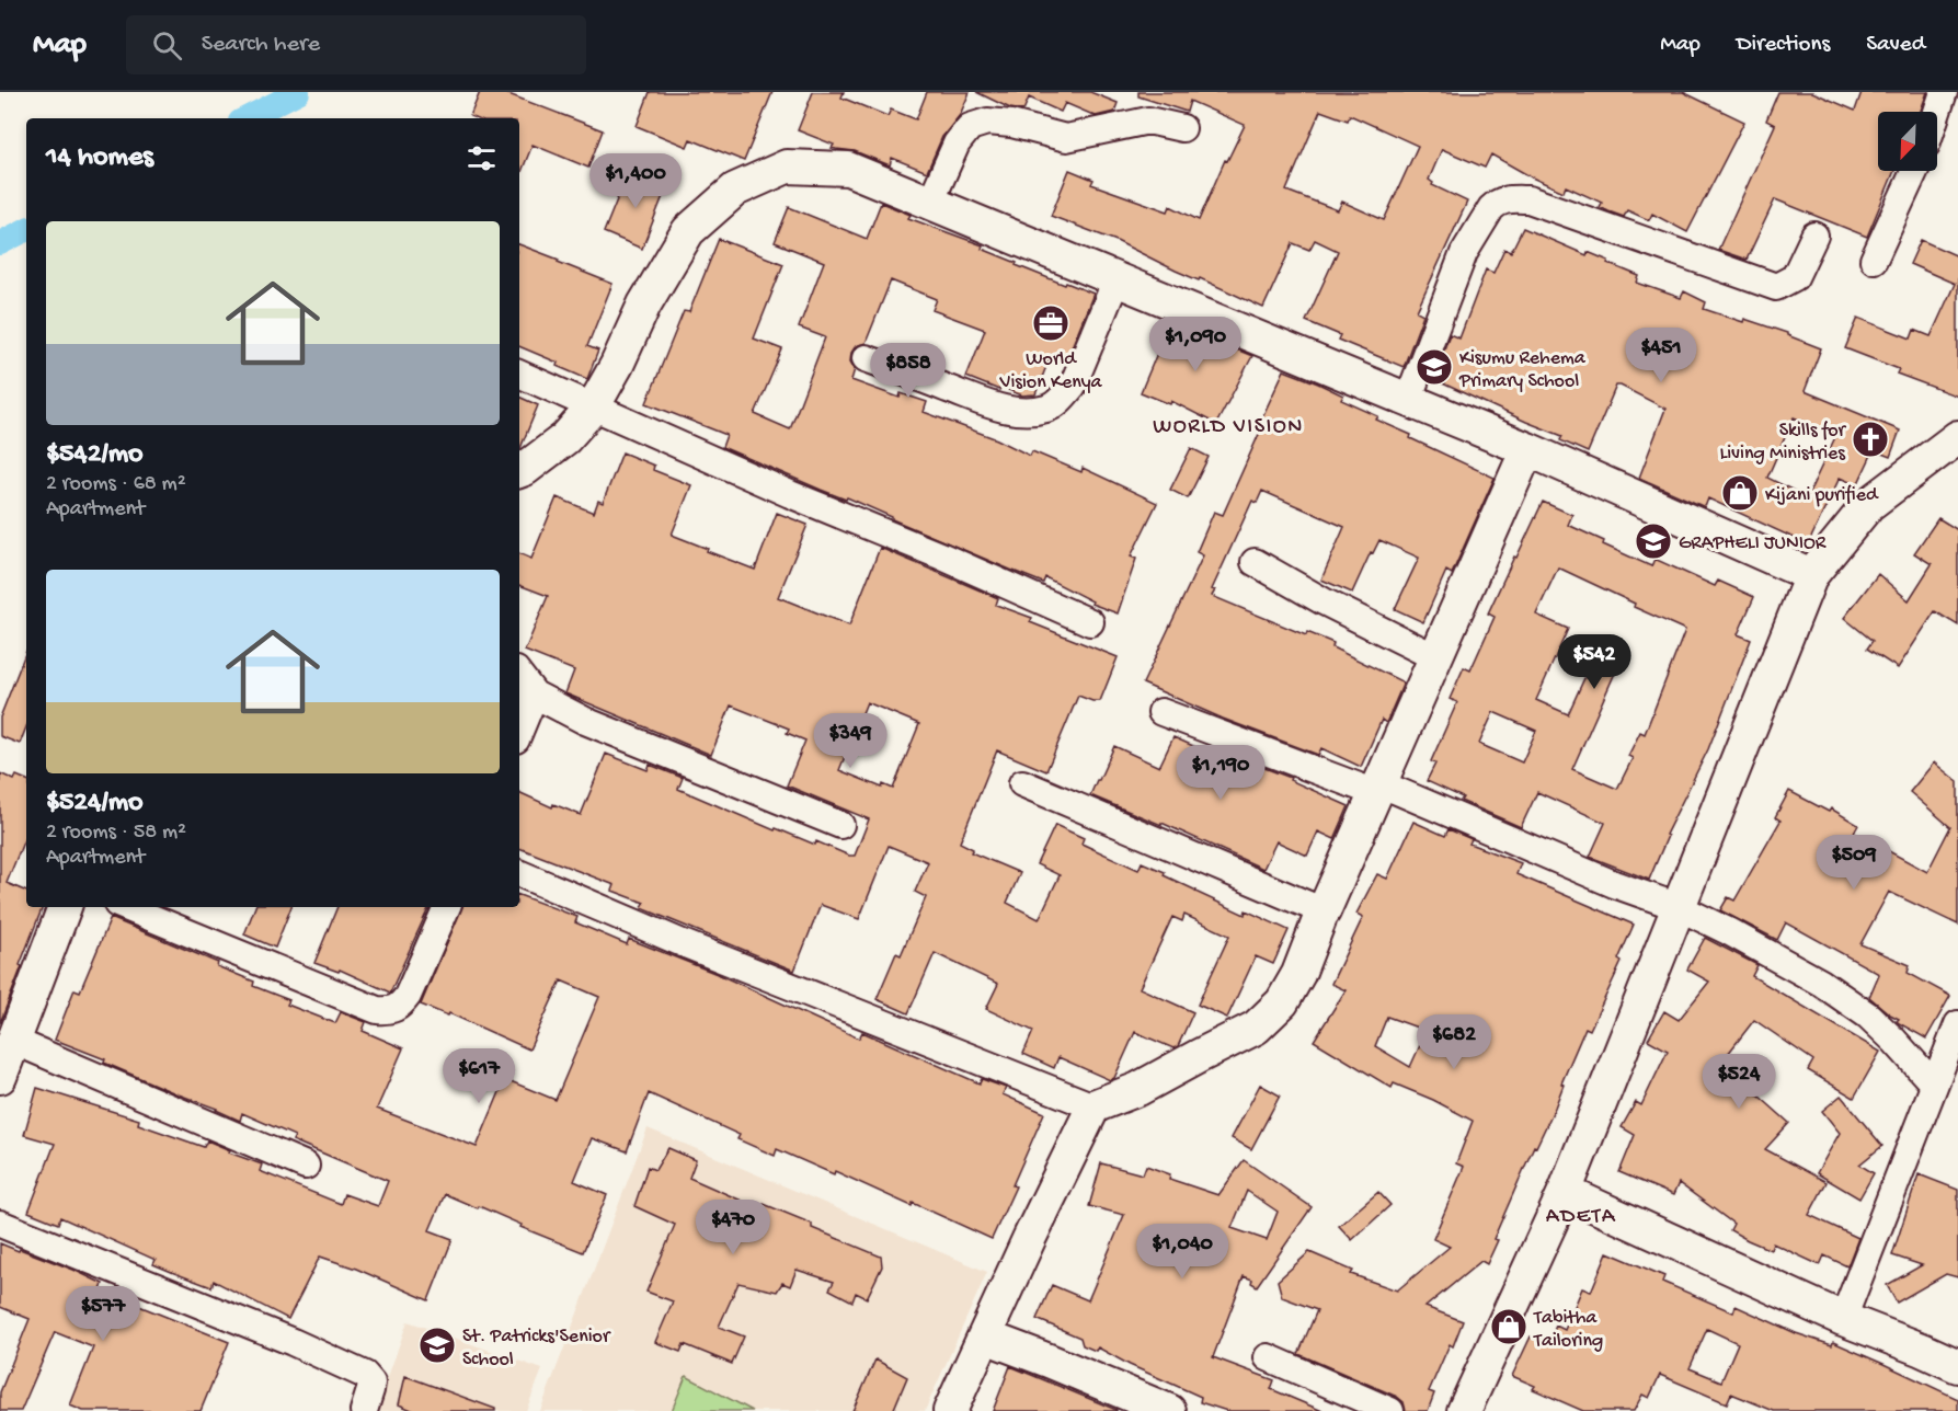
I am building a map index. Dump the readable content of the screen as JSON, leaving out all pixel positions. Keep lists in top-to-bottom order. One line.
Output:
{"districts":["WORLD VISION","ADETA"],"places":{"office":["World Vision Kenya"],"school or university":["Kisumu Rehema Primary School","GRAPHELI JUNIOR","St. Patricks'Senior School"],"church":["Skills for Living Ministries"],"shop":["Kijani purified","Tabitha Tailoring"]},"north":"bottom left","page":{"header":"Map","search":"Search here","nav":["Map","Directions","Saved"],"heading":"14 homes","price":["$1,400","$1,090","$451","$858","$542","$349","$1,190","$509","$682","$617","$524","$470","$1,040","$577"],"list":[{"name":"$542/mo","note":"2 rooms · 68 m² · Apartment"},{"name":"$524/mo","note":"2 rooms · 58 m² · Apartment"}]}}
